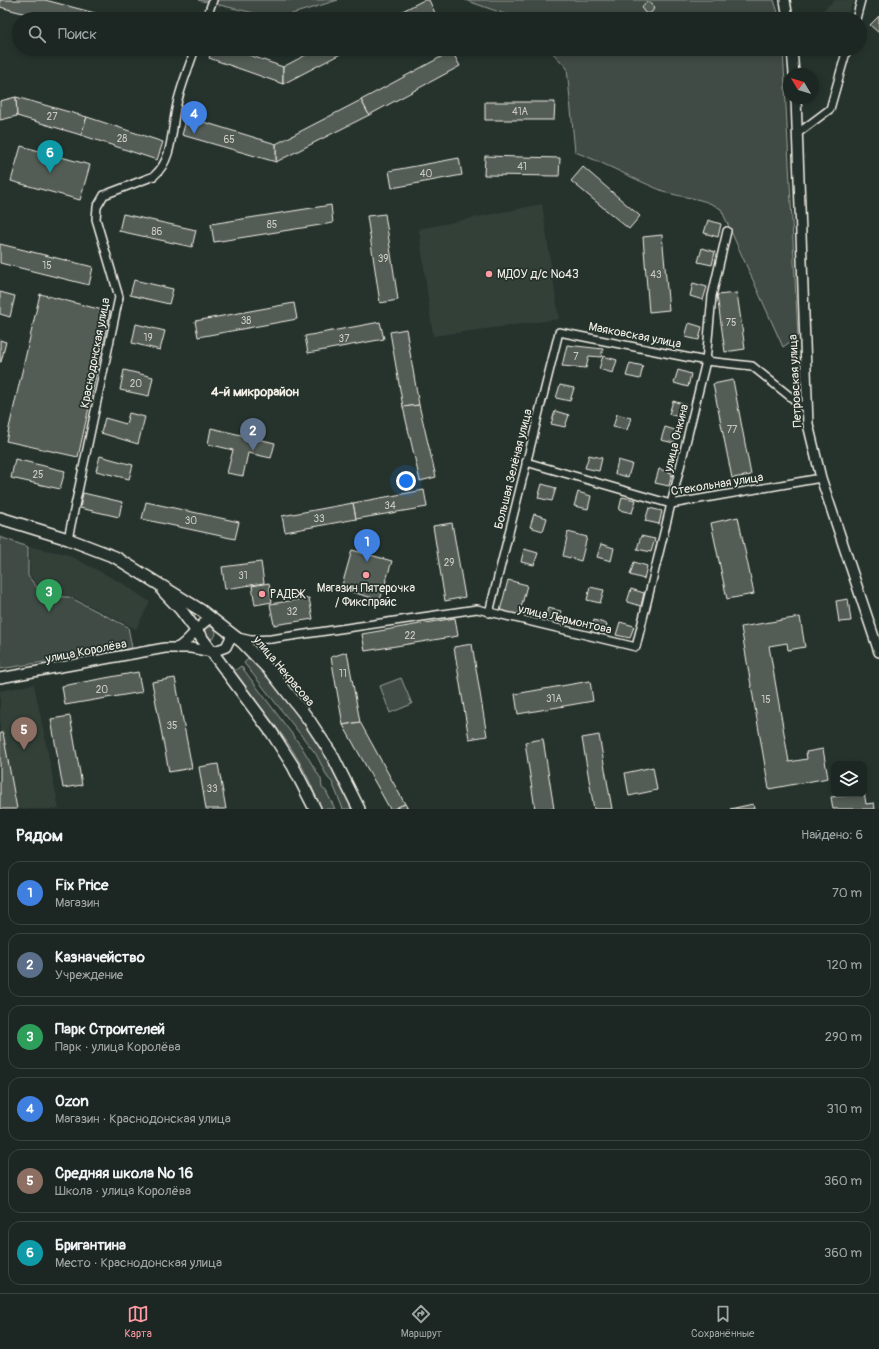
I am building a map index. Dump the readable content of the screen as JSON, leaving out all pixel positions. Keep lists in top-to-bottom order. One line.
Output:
{"streets":{"main road":["улица Некрасова"],"street":["Маяковская улица","Краснодонская улица","Петровская улица","улица Онкина","Большая Зелёная улица","Стекольная улица","улица Лермонтова","улица Королёва"]},"crossings":[["Маяковская улица","Петровская улица"],["Маяковская улица","улица Онкина"],["Маяковская улица","Большая Зелёная улица"],["Краснодонская улица","улица Некрасова"],["Петровская улица","Стекольная улица"],["улица Онкина","Стекольная улица"],["улица Онкина","улица Лермонтова"],["Большая Зелёная улица","Стекольная улица"],["Большая Зелёная улица","улица Лермонтова"],["улица Лермонтова","улица Некрасова"],["улица Королёва","улица Некрасова"]],"districts":["4-й микрорайон"],"places":["МДОУ д/с №43","Магазин Пятерочка / Фикспрайс","РАДЕЖ"],"house_numbers":["41А","27","28","65","41","40","85","86","39","15","43","38","75","19","37","7","20","77","25","34","33","30","29","31","32","22","11","20","31А","15","35","33"],"north":"top left","page":{"search":"Поиск","pins":["4","6","2","1","3","5"],"heading":["Рядом","Найдено: 6"],"list":[{"mark":"1","name":"Fix Price","note":"Магазин","value":"70 m"},{"mark":"2","name":"Казначейство","note":"Учреждение","value":"120 m"},{"mark":"3","name":"Парк Строителей","note":"Парк · улица Королёва","value":"290 m"},{"mark":"4","name":"Ozon","note":"Магазин · Краснодонская улица","value":"310 m"},{"mark":"5","name":"Средняя школа № 16","note":"Школа · улица Королёва","value":"360 m"},{"mark":"6","name":"Бригантина","note":"Место · Краснодонская улица","value":"360 m"}],"nav":["Карта","Маршрут","Сохранённые"]}}
